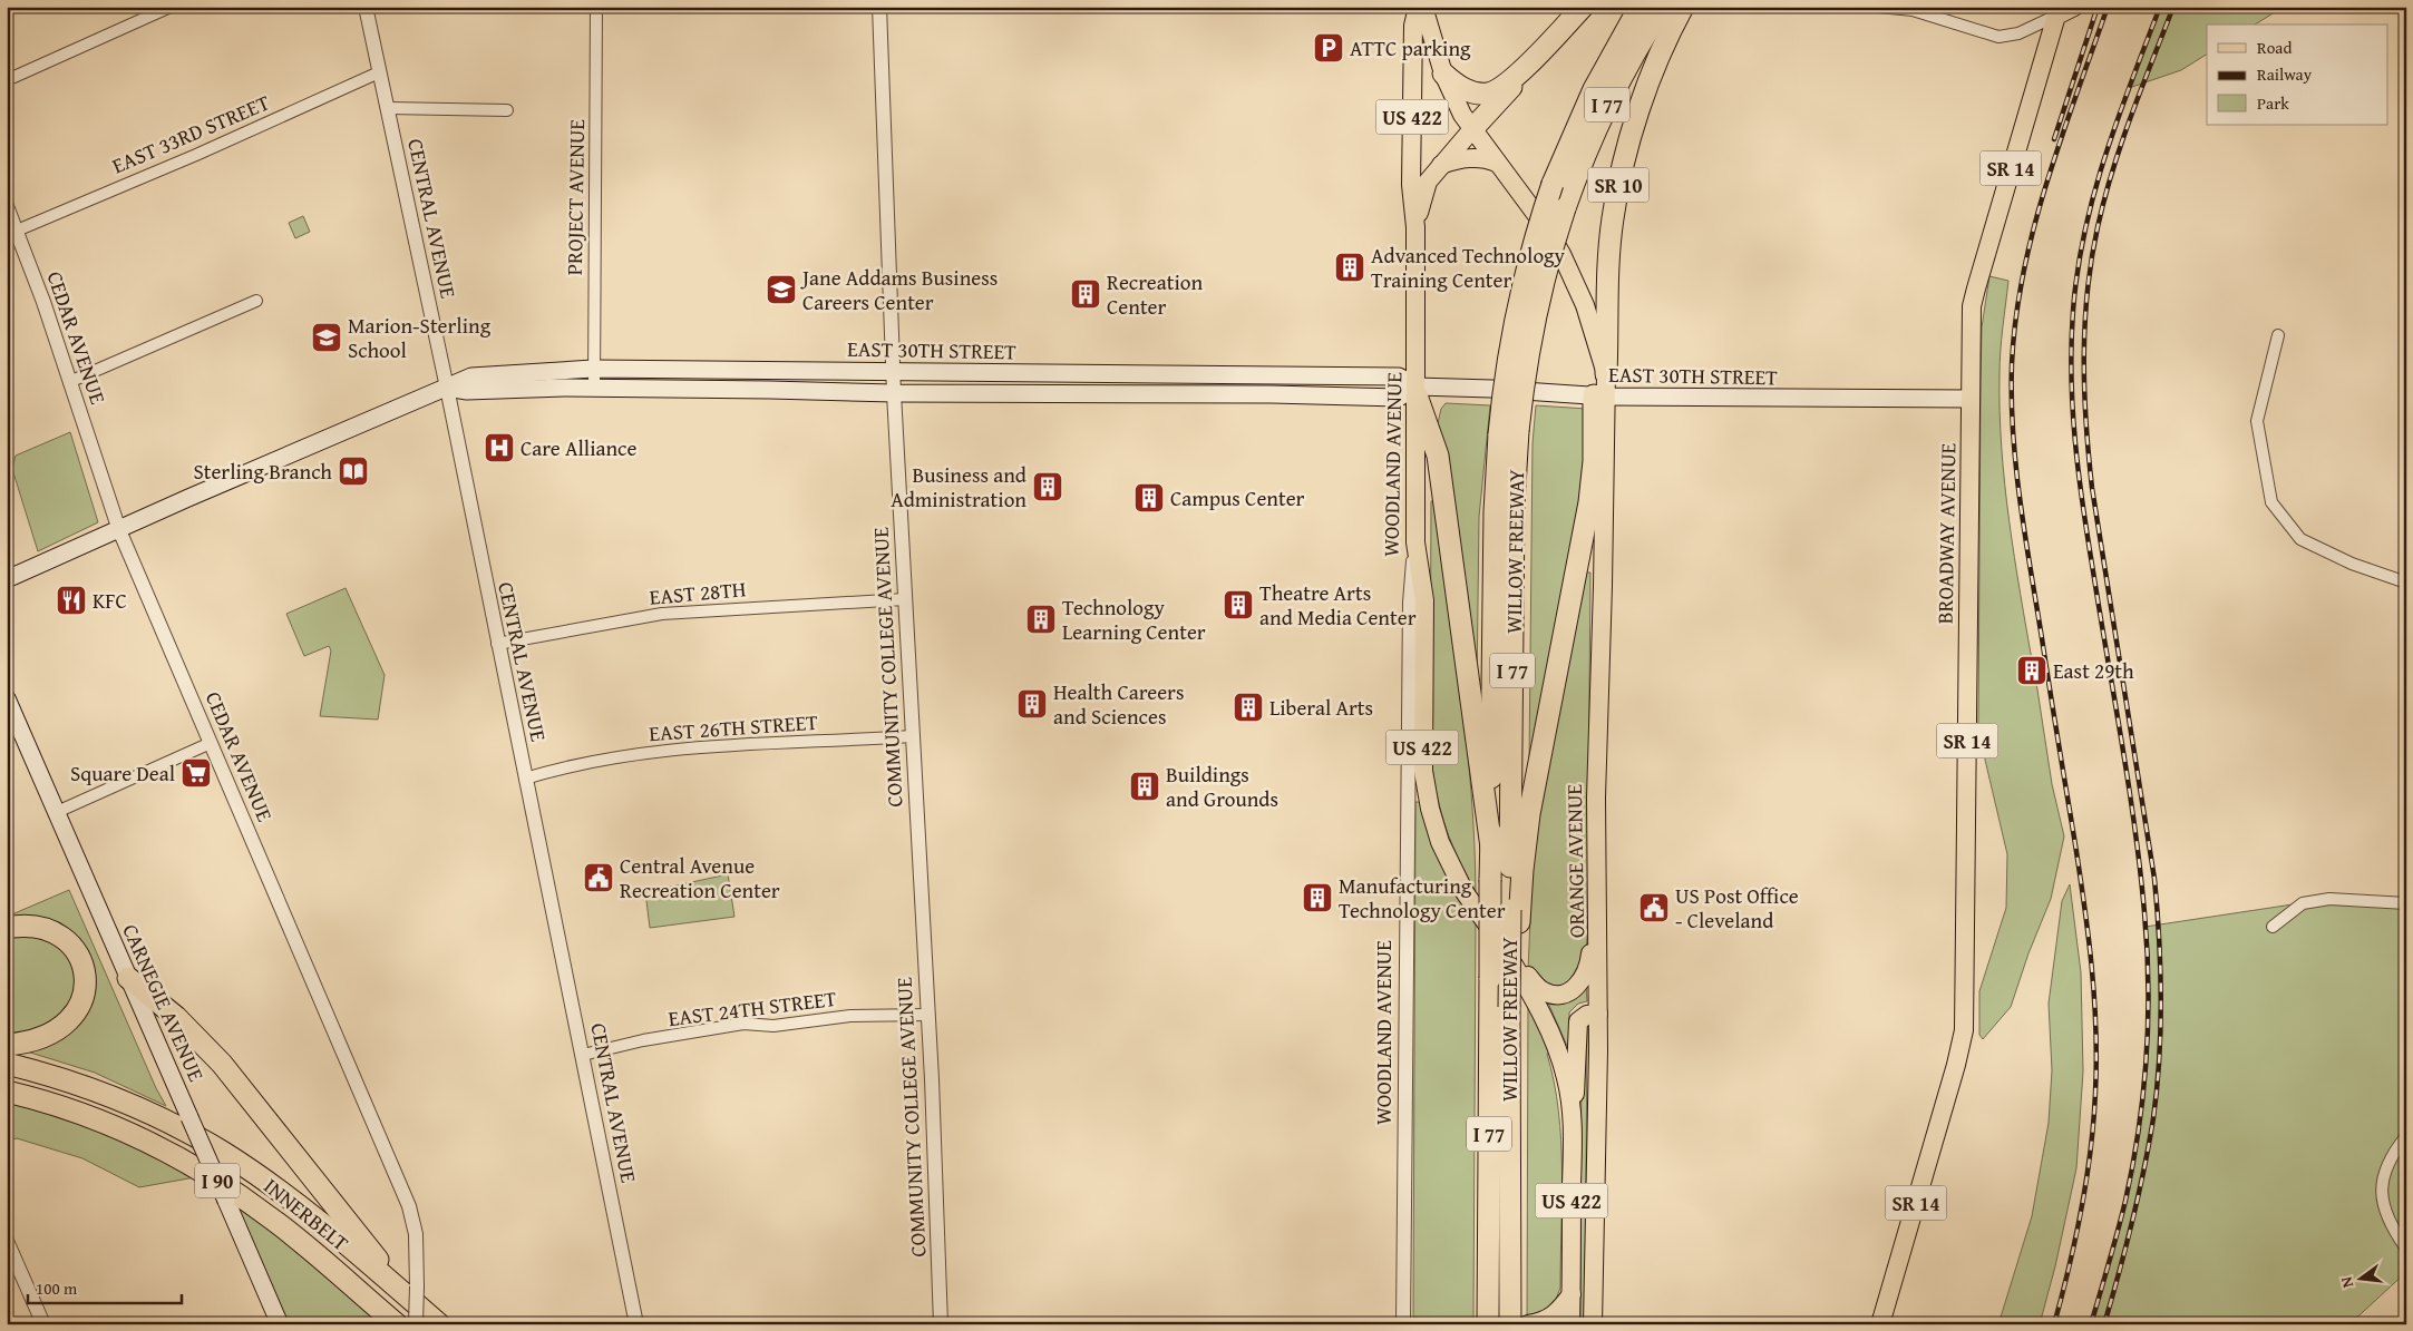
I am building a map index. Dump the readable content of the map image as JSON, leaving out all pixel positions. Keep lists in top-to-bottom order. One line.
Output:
{"streets":{"highway":["I 77","SR 10","WILLOW FREEWAY","I 90","INNERBELT"],"main road":["US 422","SR 14","EAST 30TH STREET","WOODLAND AVENUE","BROADWAY AVENUE","ORANGE AVENUE","CARNEGIE AVENUE"],"street":["EAST 33RD STREET","PROJECT AVENUE","CENTRAL AVENUE","CEDAR AVENUE","EAST 28TH","COMMUNITY COLLEGE AVENUE","EAST 26TH STREET","EAST 24TH STREET"]},"crossings":[["US 422","SR 10"],["US 422","EAST 30TH STREET"],["US 422","WOODLAND AVENUE"],["US 422","ORANGE AVENUE"],["EAST 33RD STREET","CENTRAL AVENUE"],["EAST 33RD STREET","CEDAR AVENUE"],["PROJECT AVENUE","EAST 30TH STREET"],["CENTRAL AVENUE","EAST 30TH STREET"],["CENTRAL AVENUE","EAST 28TH"],["CENTRAL AVENUE","EAST 26TH STREET"],["CENTRAL AVENUE","EAST 24TH STREET"],["CEDAR AVENUE","EAST 30TH STREET"],["CEDAR AVENUE","INNERBELT"],["EAST 30TH STREET","WOODLAND AVENUE"],["EAST 30TH STREET","BROADWAY AVENUE"],["EAST 30TH STREET","COMMUNITY COLLEGE AVENUE"],["EAST 30TH STREET","ORANGE AVENUE"],["EAST 28TH","COMMUNITY COLLEGE AVENUE"],["COMMUNITY COLLEGE AVENUE","EAST 26TH STREET"],["COMMUNITY COLLEGE AVENUE","EAST 24TH STREET"]],"places":{"parking":["ATTC parking"],"building":["Advanced Technology Training Center","Recreation Center","Business and Administration","Campus Center","Theatre Arts and Media Center","Technology Learning Center","East 29th","Health Careers and Sciences","Liberal Arts","Buildings and Grounds","Manufacturing Technology Center"],"school or university":["Jane Addams Business Careers Center","Marion-Sterling School"],"hospital":["Care Alliance"],"library":["Sterling Branch"],"restaurant":["KFC"],"supermarket":["Square Deal"],"public building":["Central Avenue Recreation Center","US Post Office - Cleveland"]},"legend":["Road","Railway","Park"],"scale_bar":"100 m","north":"left"}
